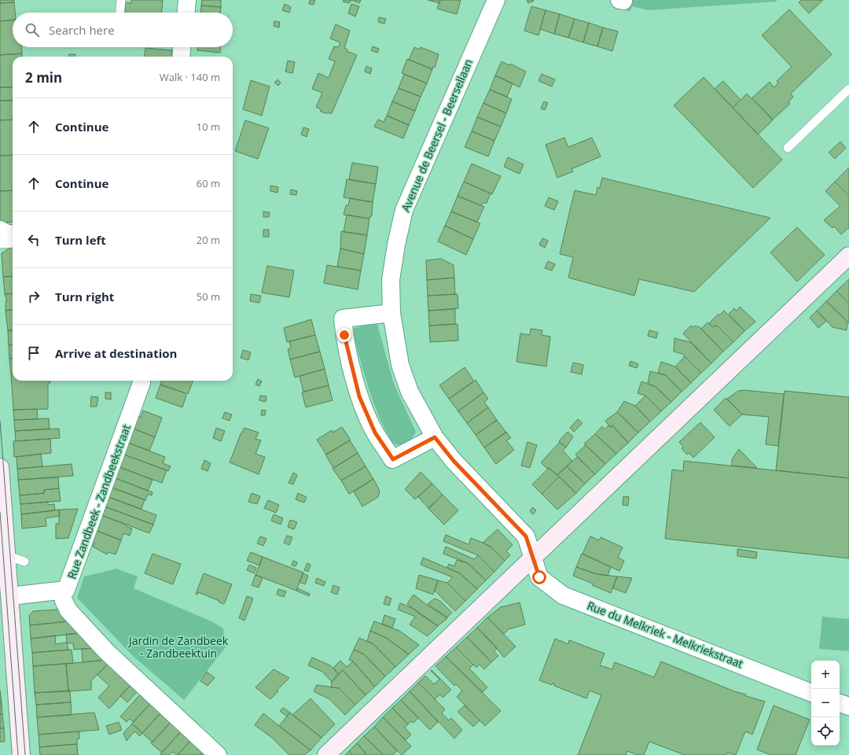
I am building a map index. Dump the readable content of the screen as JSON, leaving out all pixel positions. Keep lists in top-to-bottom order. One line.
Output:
{"streets":{"street":["Avenue de Beersel - Beersellaan","Rue Zandbeek - Zandbeekstraat","Rue du Melkriek - Melkriekstraat"]},"crossings":[["Avenue de Beersel - Beersellaan","Rue du Melkriek - Melkriekstraat"]],"parks":["Jardin de Zandbeek - Zandbeektuin"],"page":{"search":"Search here","heading":["2 min","Walk · 140 m"],"list":[["Continue","10 m"],["Continue","60 m"],["Turn left","20 m"],["Turn right","50 m"],"Arrive at destination"],"map_buttons":["+","−"]}}
